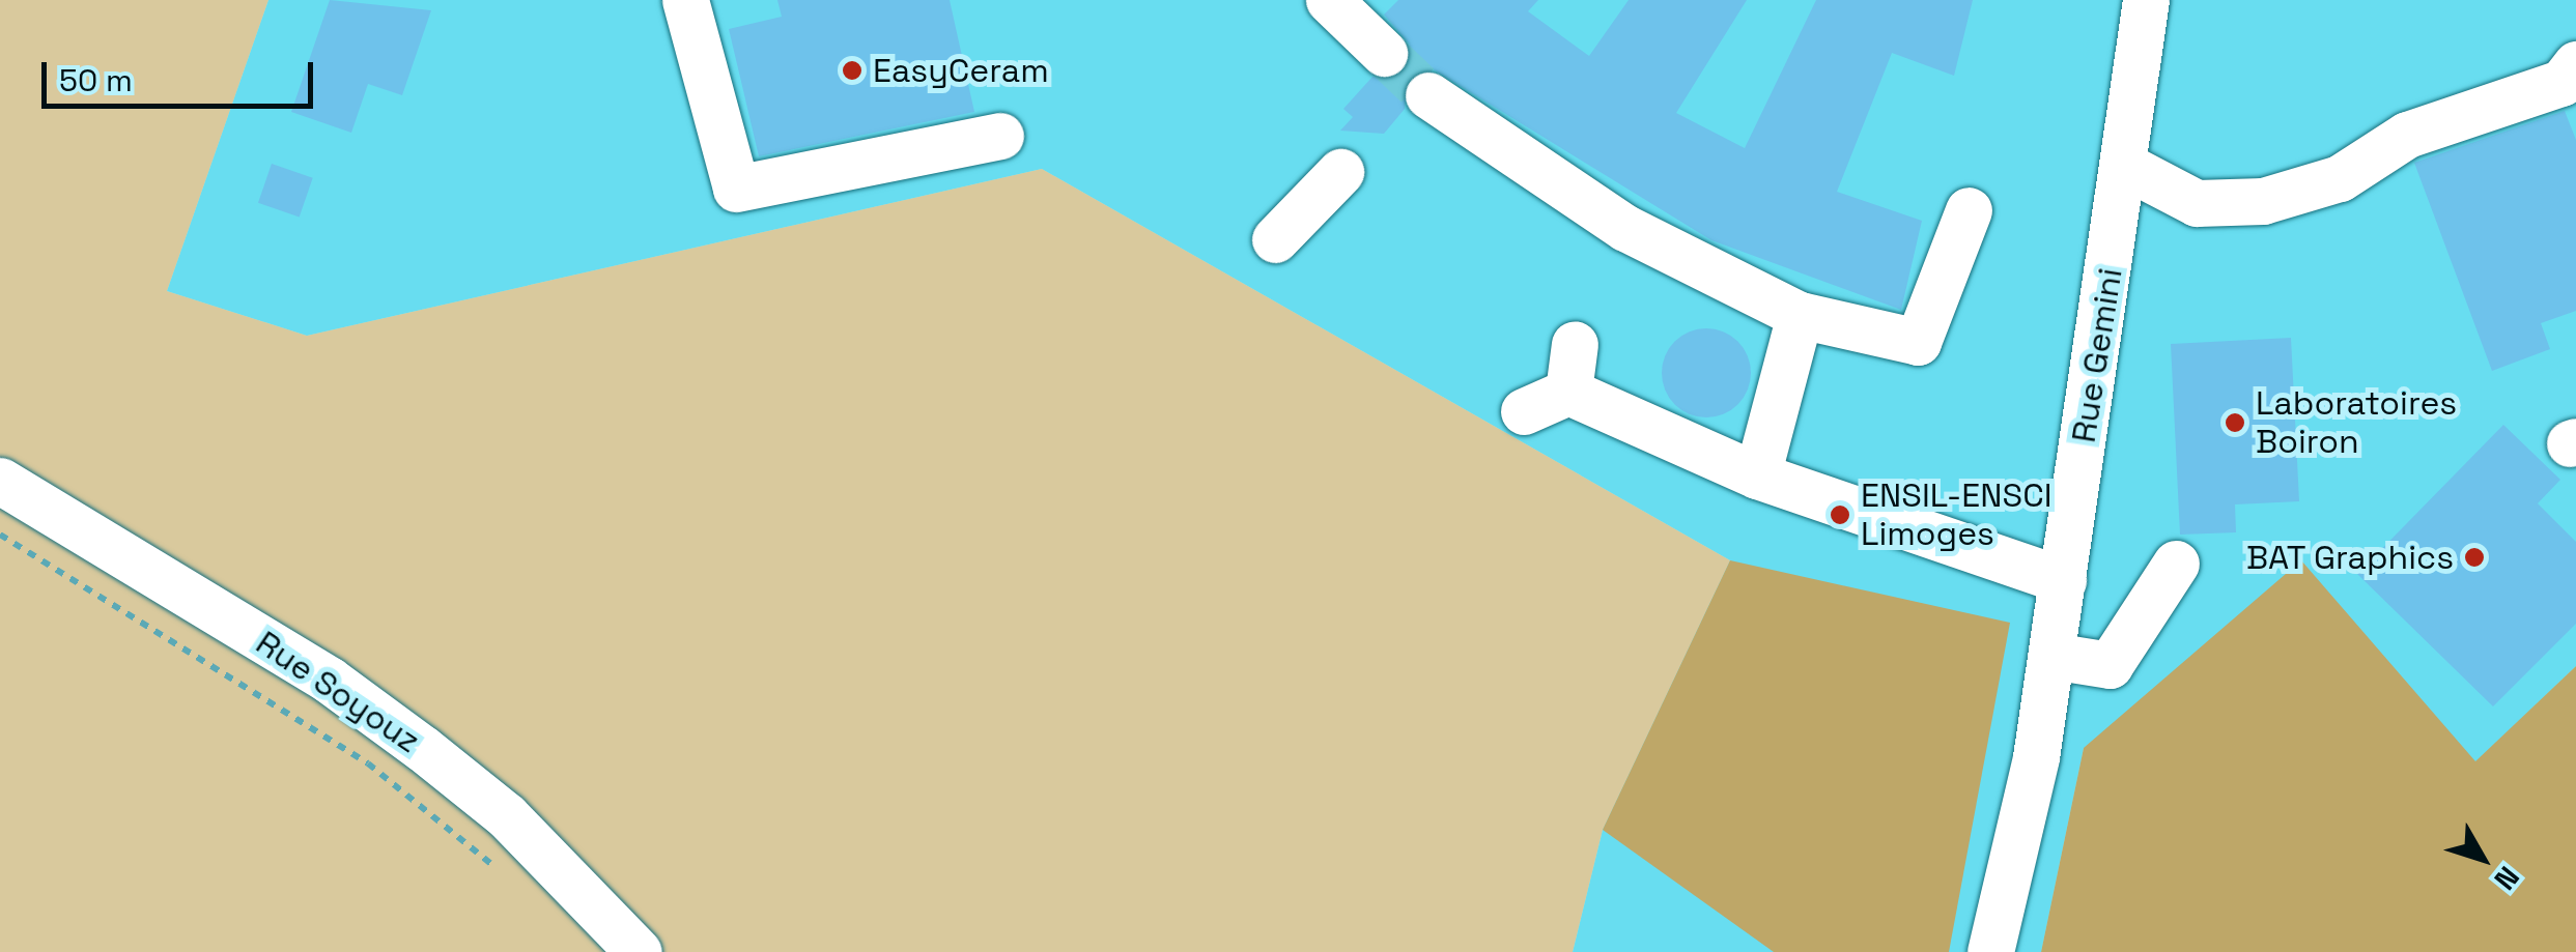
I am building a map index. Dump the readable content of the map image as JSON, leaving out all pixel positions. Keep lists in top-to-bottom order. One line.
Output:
{"streets":{"street":["Rue Gemini","Rue Soyouz"]},"places":["EasyCeram","Laboratoires Boiron","ENSIL-ENSCI Limoges","BAT Graphics"],"scale_bar":"50 m","north":"bottom right"}
